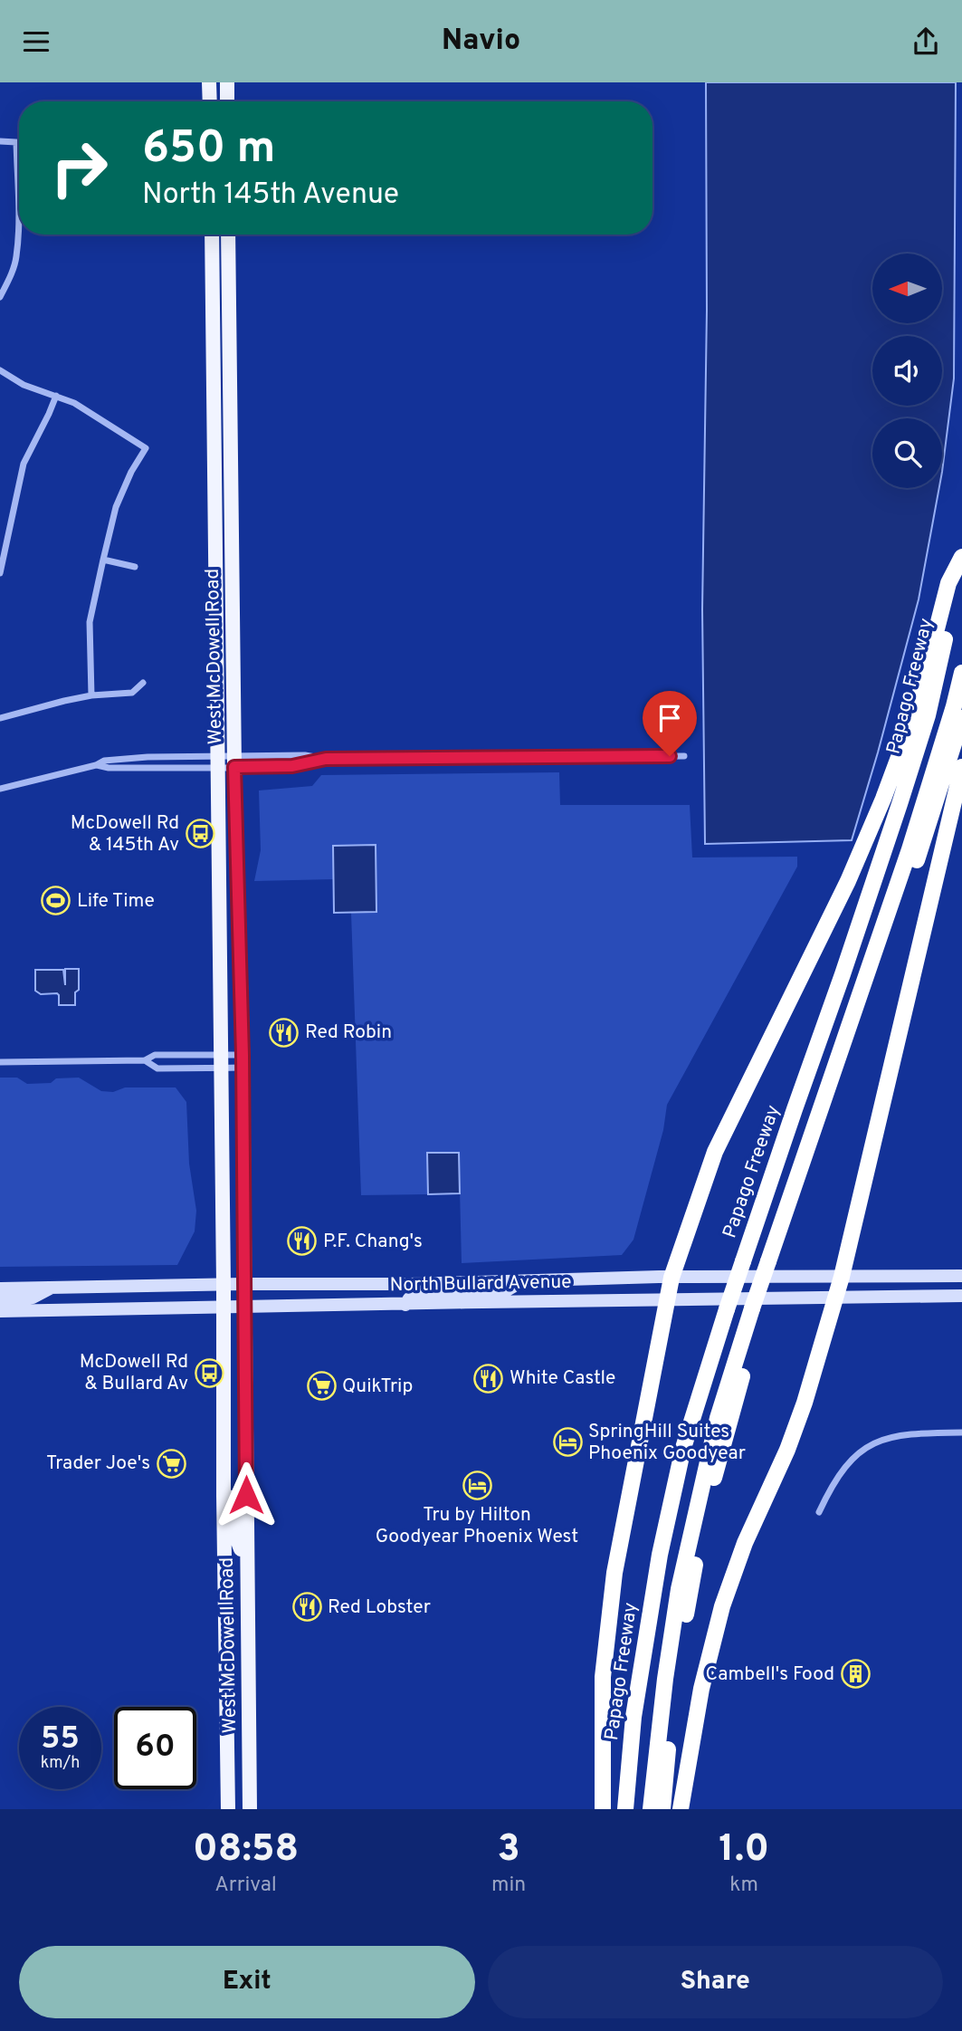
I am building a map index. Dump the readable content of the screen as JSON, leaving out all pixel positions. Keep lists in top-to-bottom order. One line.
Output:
{"streets":{"highway":["Papago Freeway"],"main road":["West McDowell Road","North Bullard Avenue"]},"crossings":[["West McDowell Road","North Bullard Avenue"]],"places":{"bus stop":["McDowell Rd & 145th Av","McDowell Rd & Bullard Av"],"sports":["Life Time"],"restaurant":["Red Robin","P.F. Chang's","White Castle","Red Lobster"],"supermarket":["QuikTrip","Trader Joe's"],"hotel":["SpringHill Suites Phoenix Goodyear","Tru by Hilton Goodyear Phoenix West"],"building":["Cambell's Food"]},"north":"left","page":{"header":"Navio","turn":["650 m","North 145th Avenue"],"speed":"55 km/h","limit":"60","eta":["08:58","Arrival","3","min","1.0","km"],"buttons":["Exit","Share"]}}
